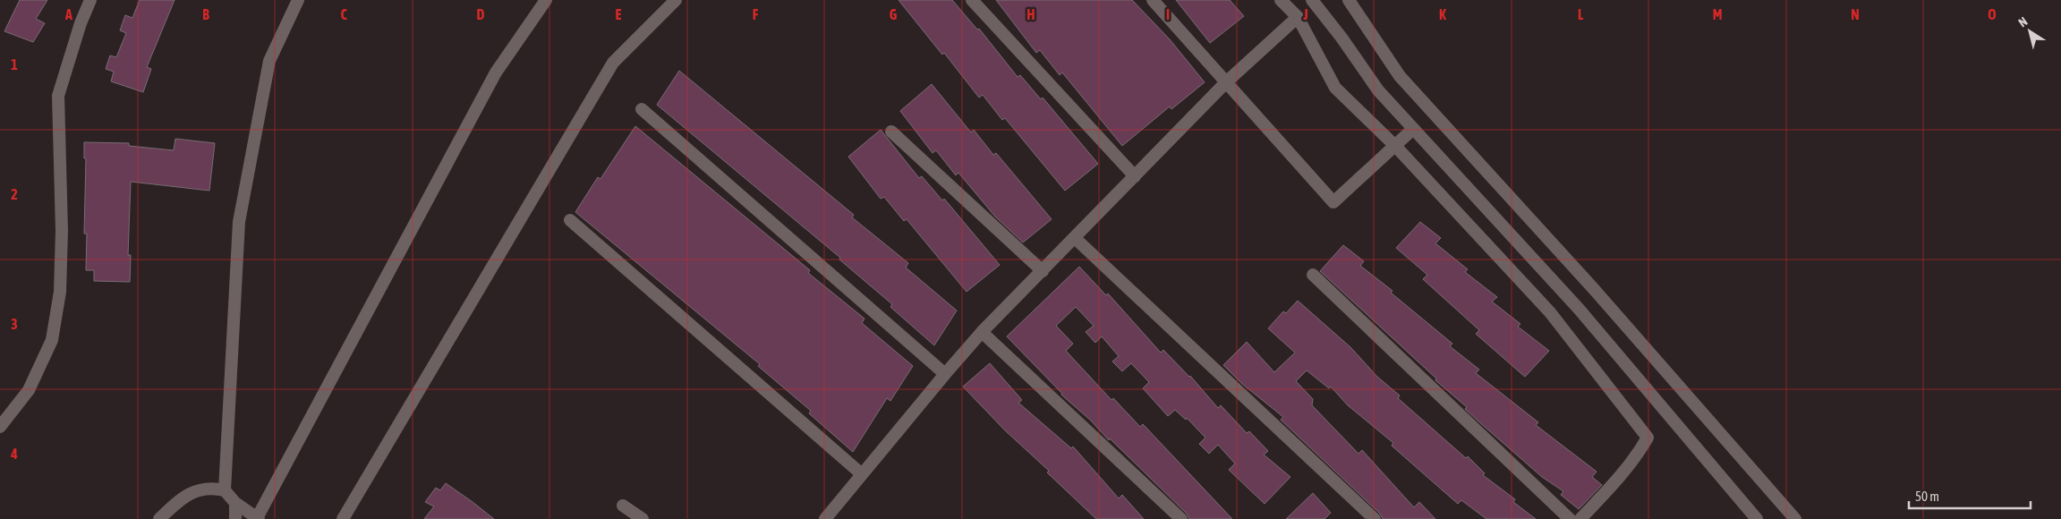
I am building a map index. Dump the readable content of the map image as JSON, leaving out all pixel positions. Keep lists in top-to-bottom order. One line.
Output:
{"scale_bar":"50 m","north":"top left","grid":{"columns":["A","B","C","D","E","F","G","H","I","J","K","L","M","N","O"],"rows":["1","2","3","4"]}}
